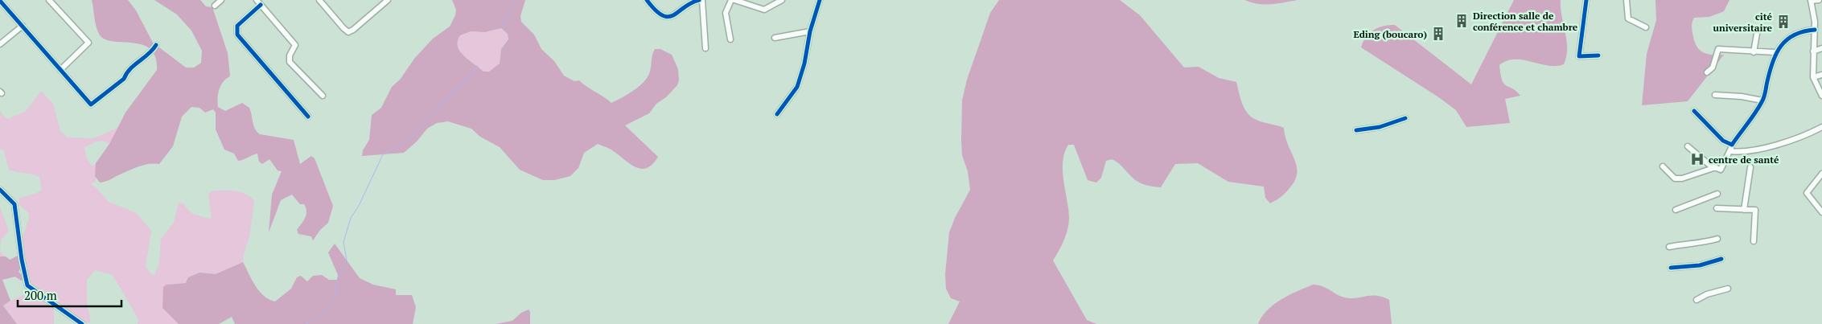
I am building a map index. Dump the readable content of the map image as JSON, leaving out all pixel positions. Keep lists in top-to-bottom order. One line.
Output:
{"places":{"building":["Direction salle de conférence et chambre","cité universitaire","Eding (boucaro)"],"hospital":["centre de santé"]},"scale_bar":"200 m"}
